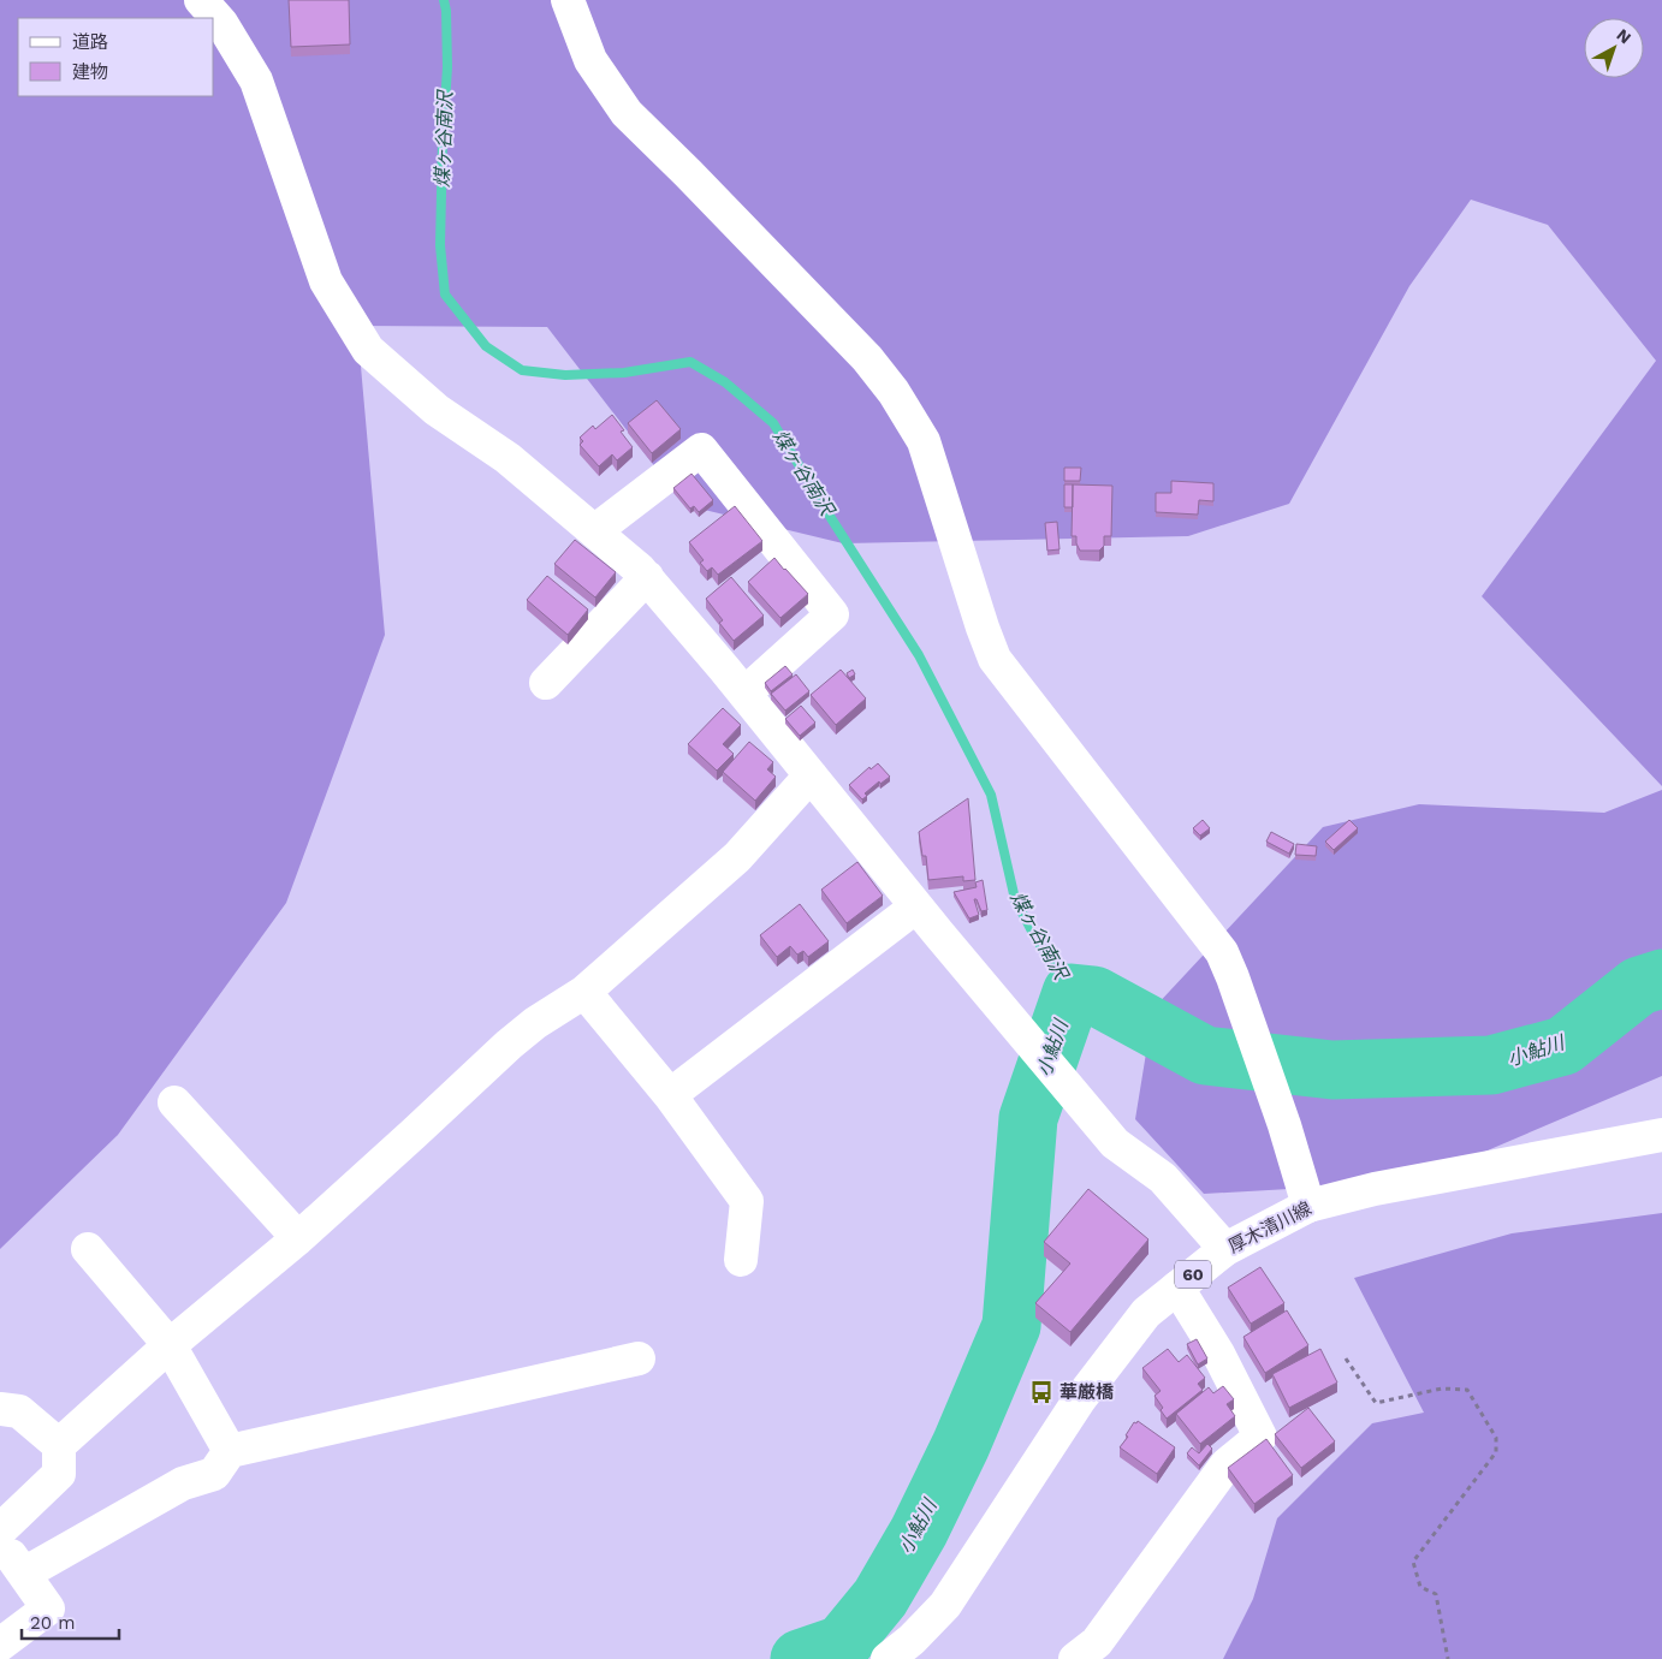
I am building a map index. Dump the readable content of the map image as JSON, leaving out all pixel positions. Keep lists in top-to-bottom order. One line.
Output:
{"streets":{"street":["厚木清川線","60"]},"water":["煤ヶ谷南沢","小鮎川"],"places":{"bus stop":["華厳橋"]},"legend":["道路","建物"],"scale_bar":"20 m","north":"top right"}
